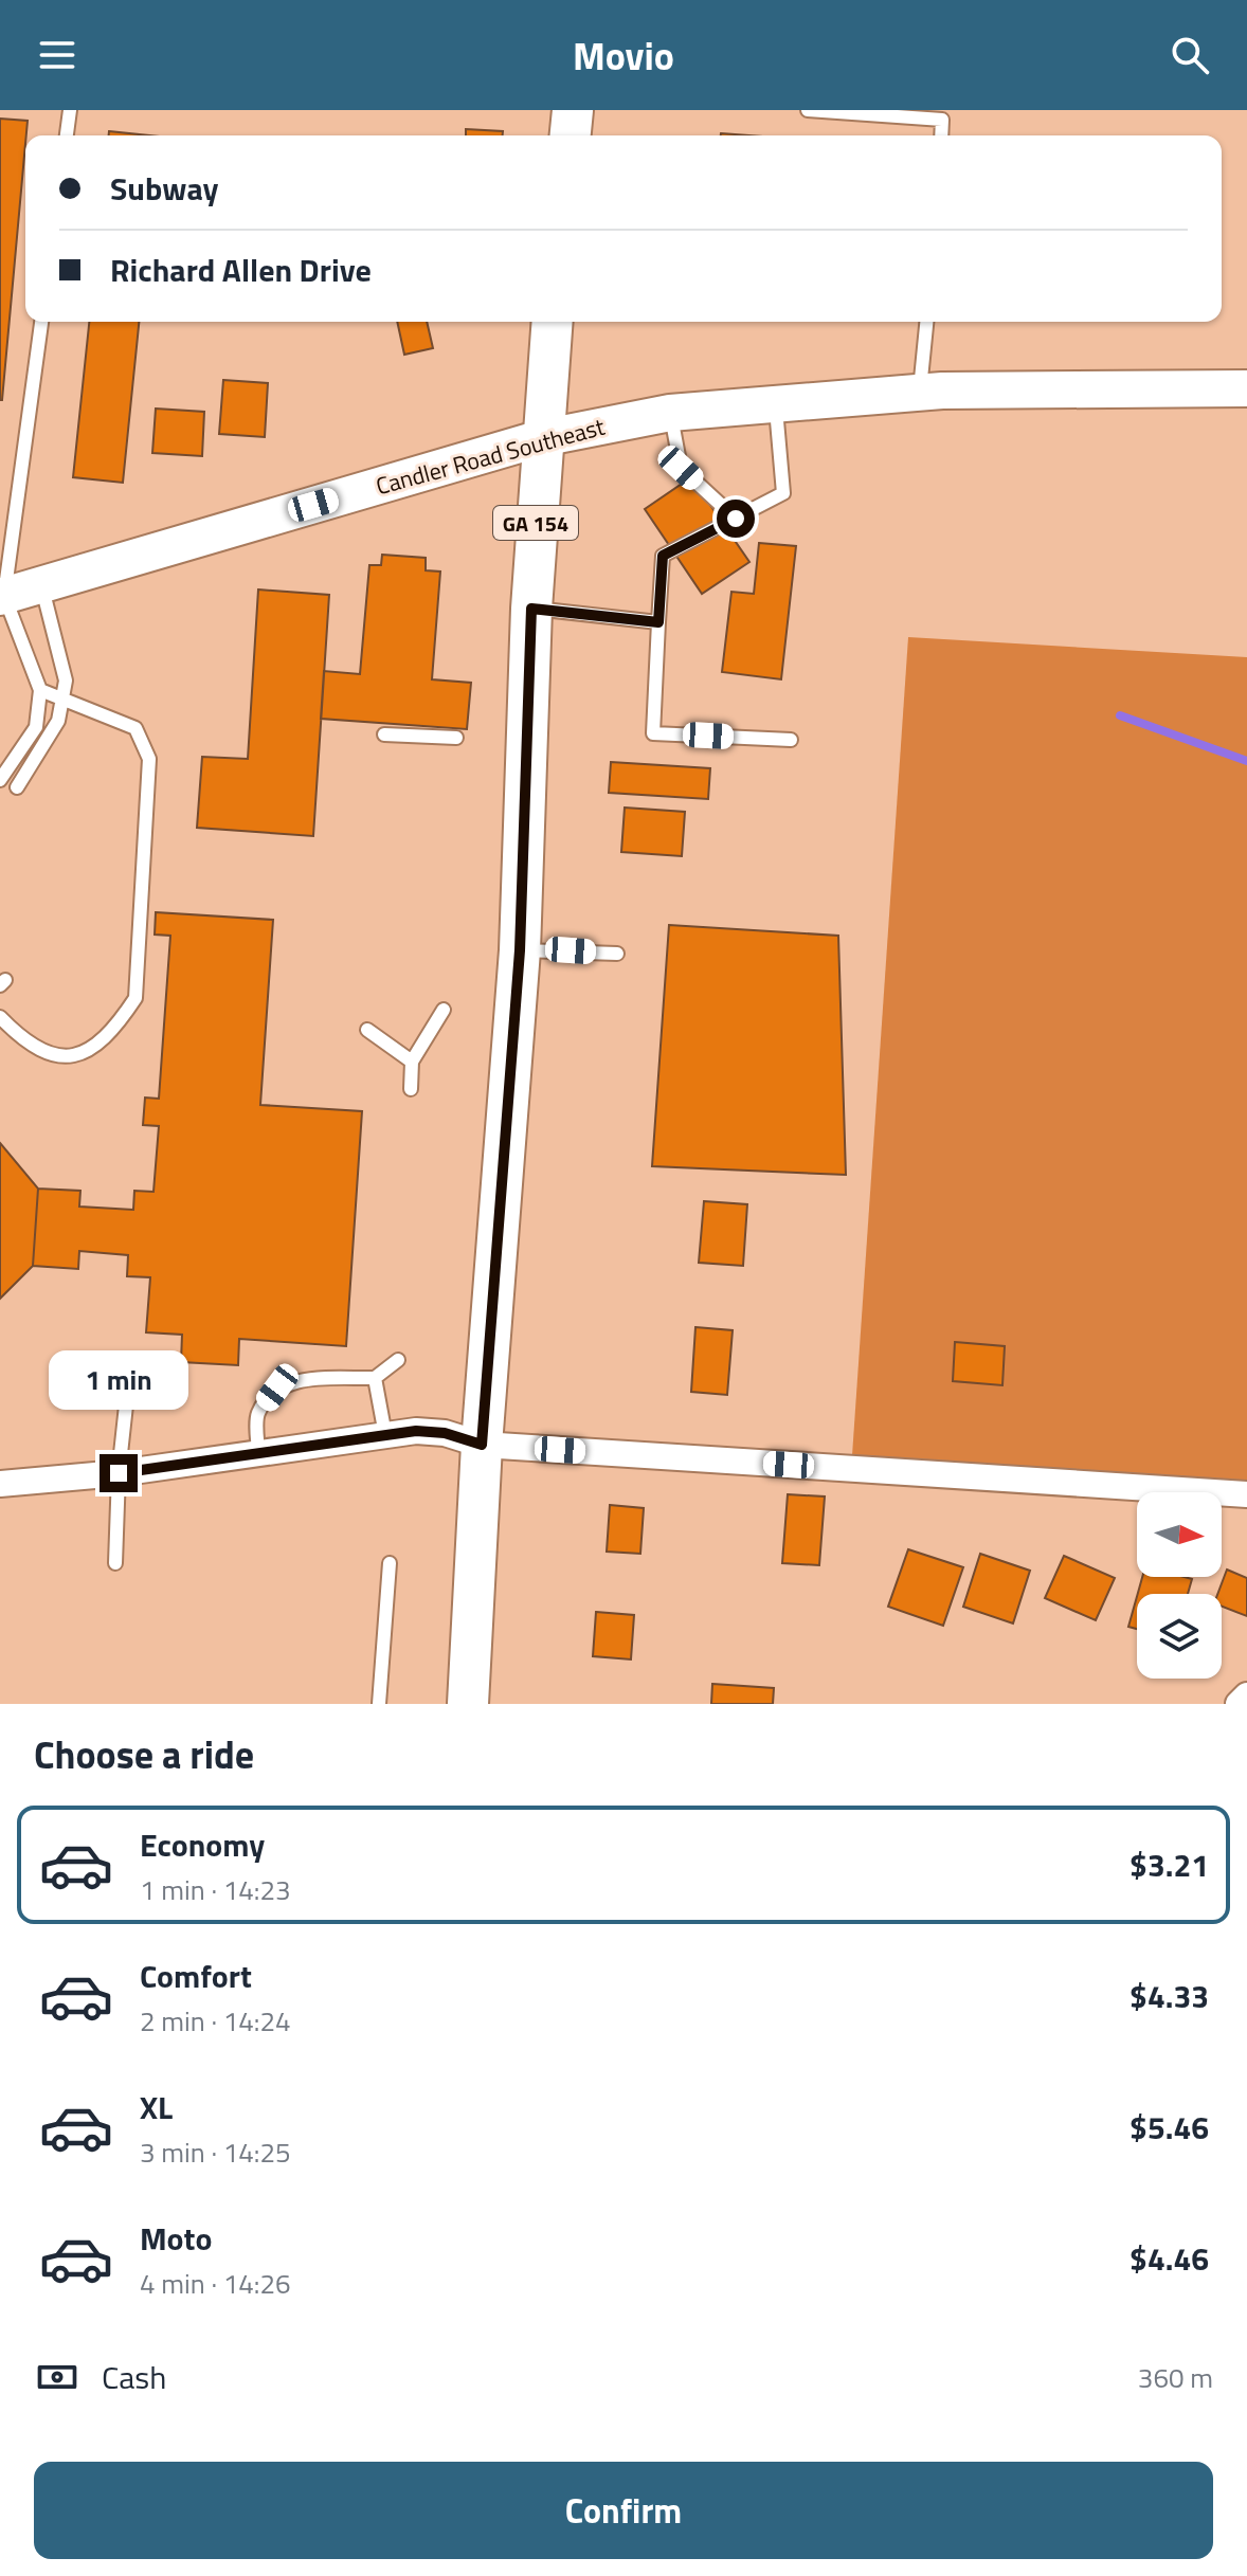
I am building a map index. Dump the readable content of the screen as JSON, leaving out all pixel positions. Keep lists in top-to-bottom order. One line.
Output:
{"streets":{"main road":["Candler Road Southeast","GA 154"]},"crossings":[["Candler Road Southeast","GA 154"]],"north":"right","page":{"header":"Movio","banner":["Subway","Richard Allen Drive"],"bubble":"1 min","heading":"Choose a ride","list":[{"name":"Economy","note":"1 min · 14:23","value":"$3.21"},{"name":"Comfort","note":"2 min · 14:24","value":"$4.33"},{"name":"XL","note":"3 min · 14:25","value":"$5.46"},{"name":"Moto","note":"4 min · 14:26","value":"$4.46"}],"pay":["Cash","360 m"],"buttons":"Confirm"}}
